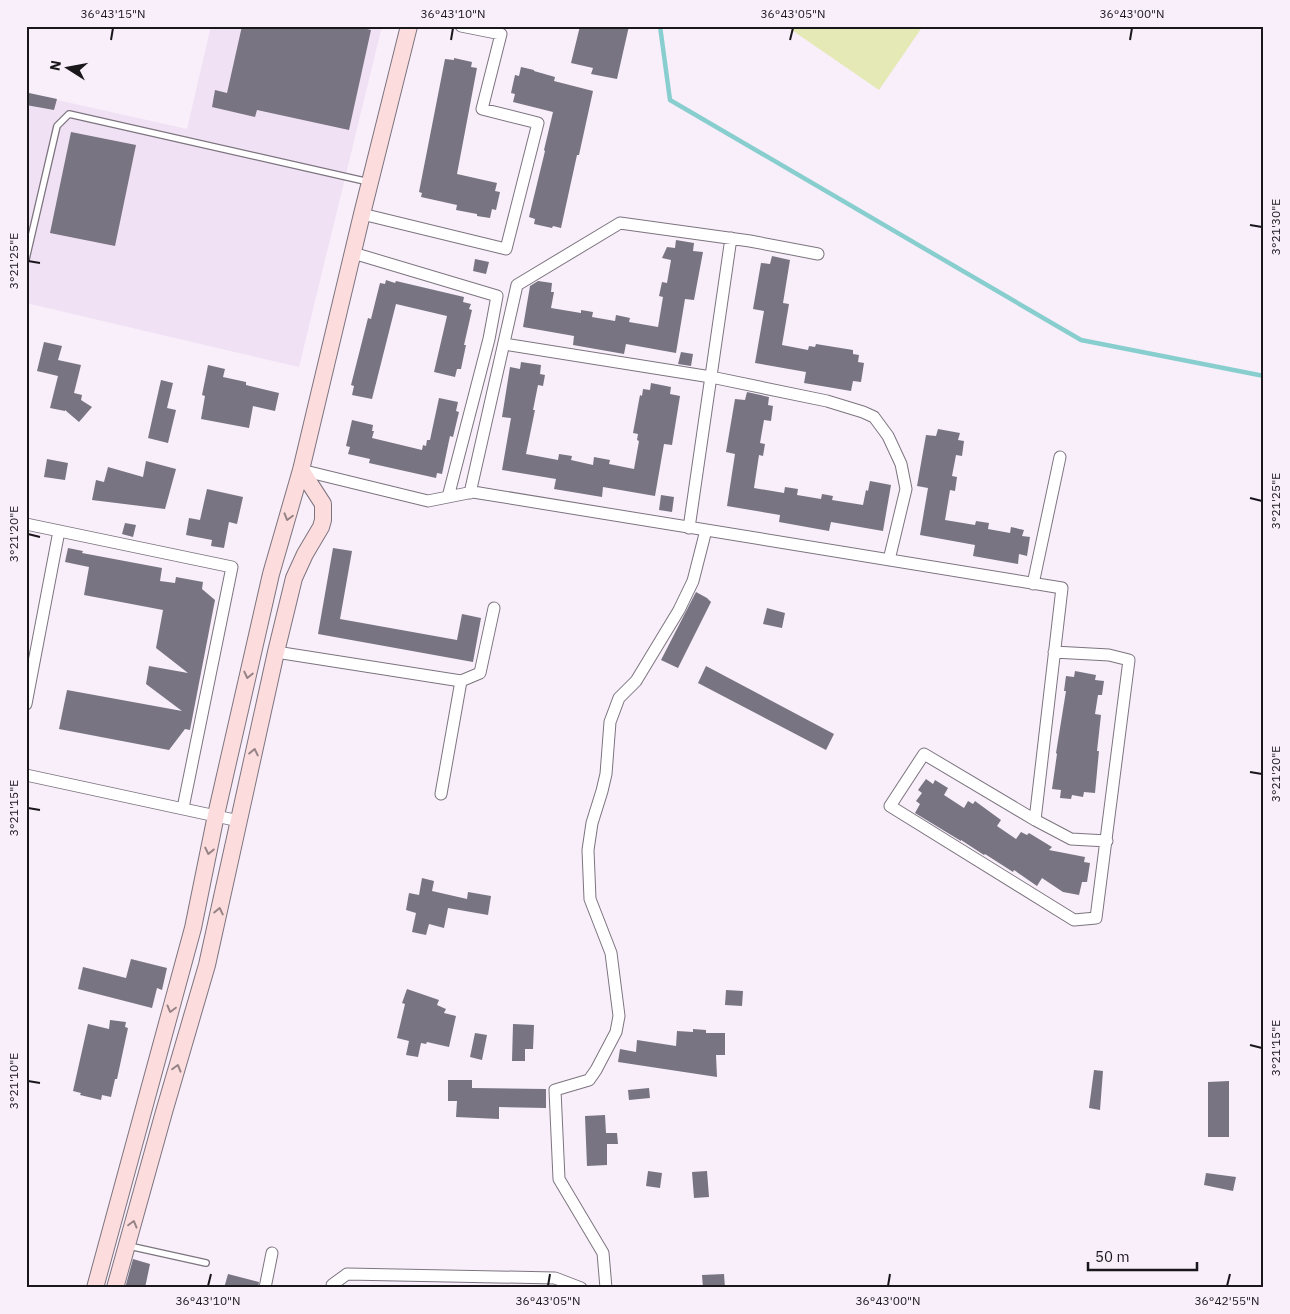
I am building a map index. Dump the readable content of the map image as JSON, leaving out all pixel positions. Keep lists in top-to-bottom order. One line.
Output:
{"scale_bar":"50 m","north":"left","coordinates":["36°43'15\"N","36°43'10\"N","36°43'05\"N","36°43'00\"N","3°21'30\"E","3°21'25\"E","3°21'20\"E","3°21'15\"E","3°21'10\"E","36°42'55\"N"]}
